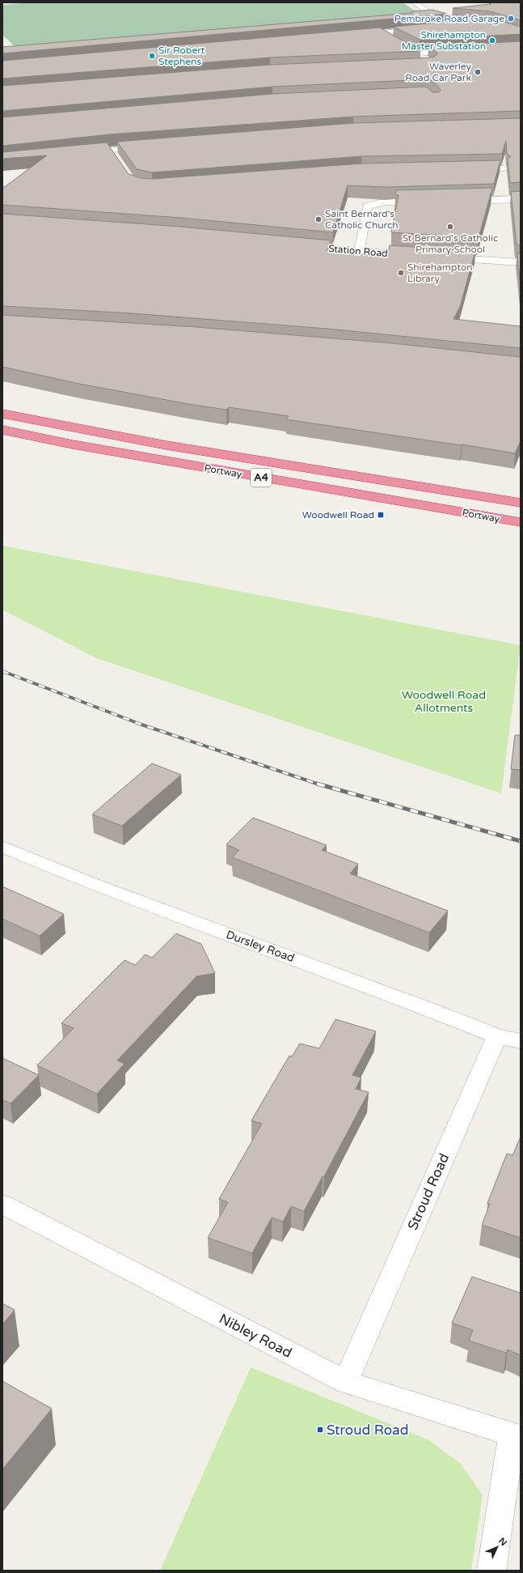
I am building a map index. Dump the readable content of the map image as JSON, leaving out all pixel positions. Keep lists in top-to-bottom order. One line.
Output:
{"streets":{"highway":["Portway","A4"],"street":["Station Road","Dursley Road","Stroud Road","Nibley Road"]},"crossings":[["Dursley Road","Stroud Road"],["Stroud Road","Nibley Road"]],"parks":["Woodwell Road Allotments"],"places":{"other":["Pembroke Road Garage","Shirehampton Master Substation","Sir Robert Stephens","Waverley Road Car Park","Saint Bernard's Catholic Church","St Bernard's Catholic Primary School","Shirehampton Library"],"transit":["Woodwell Road","Stroud Road"]},"north":"top right"}
